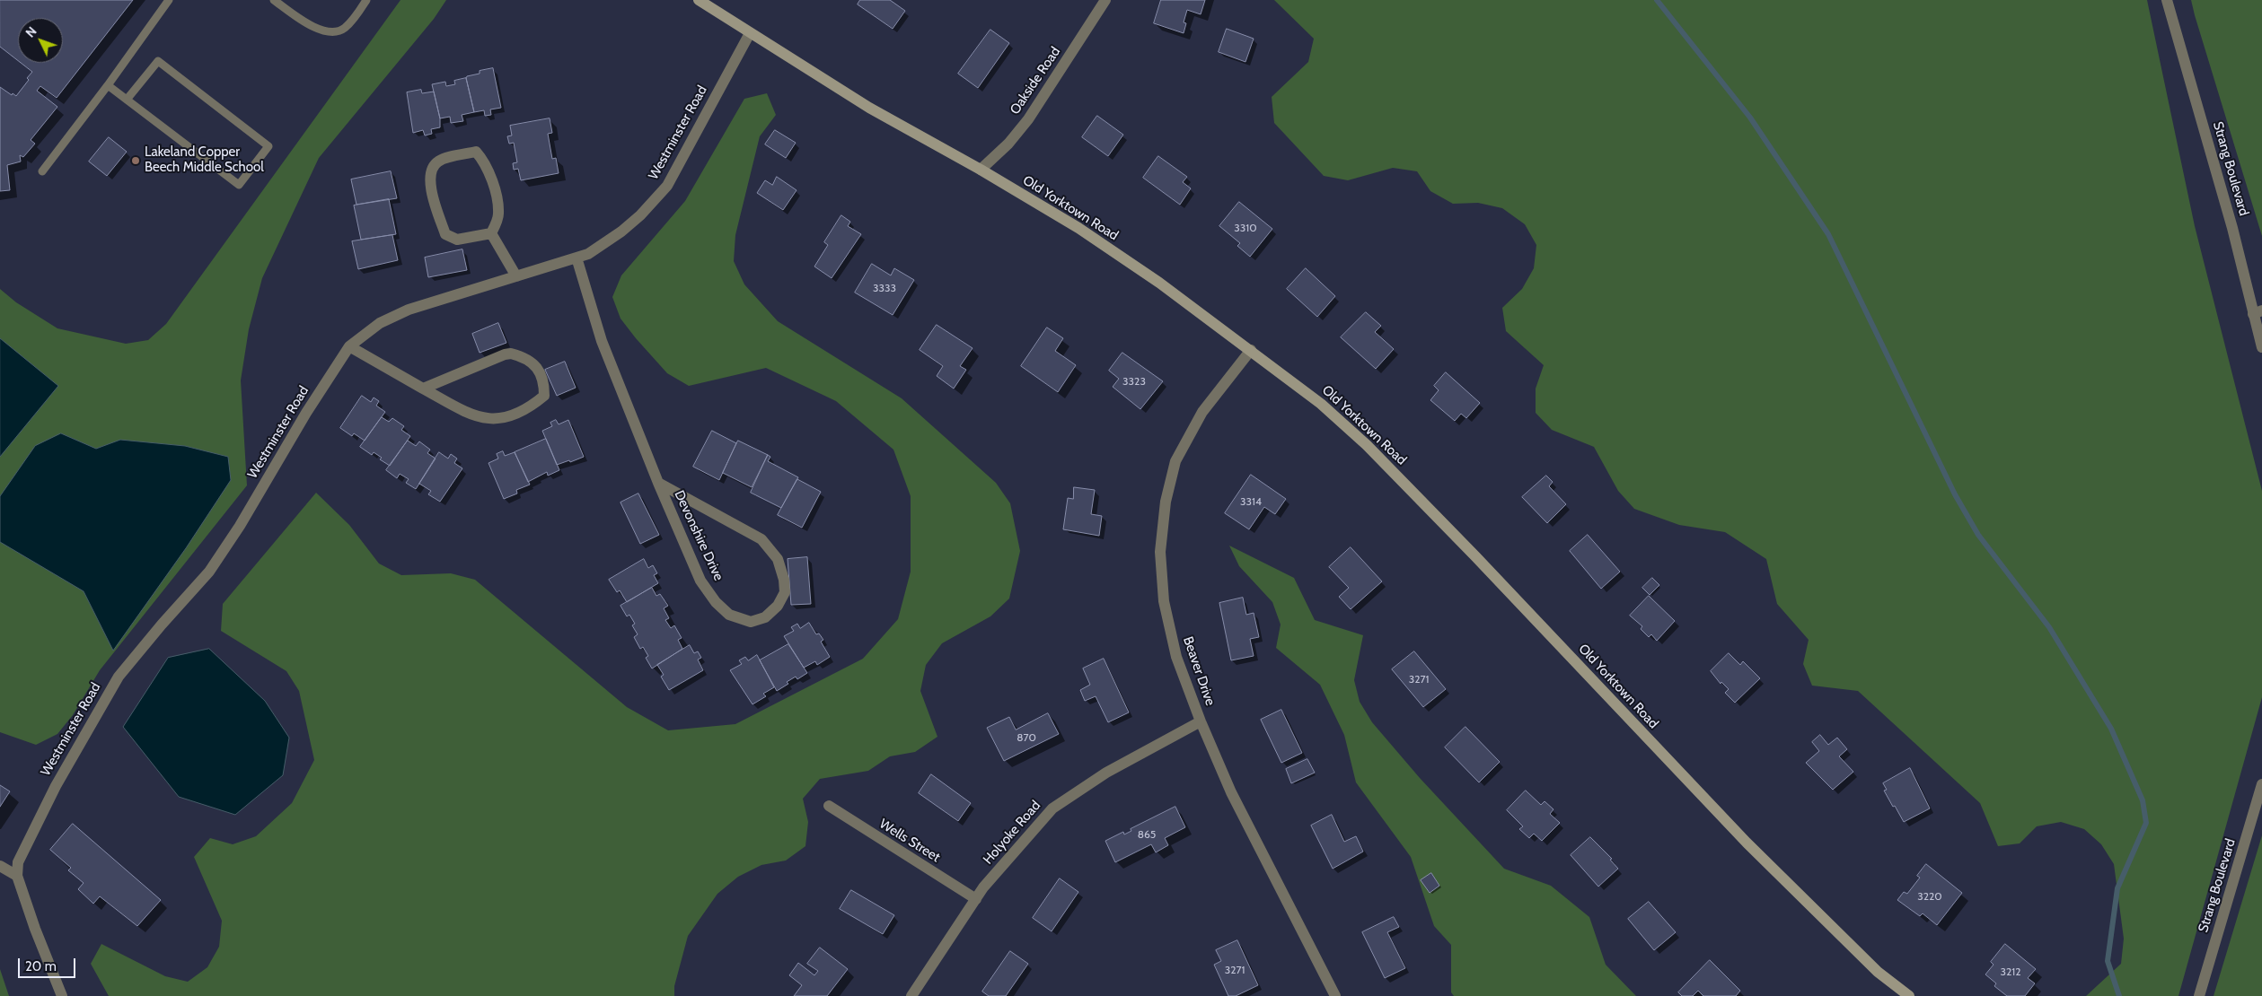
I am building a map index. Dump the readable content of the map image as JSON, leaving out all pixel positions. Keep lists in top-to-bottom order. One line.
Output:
{"streets":{"main road":["Old Yorktown Road"],"street":["Oakside Road","Westminster Road","Strang Boulevard","Devonshire Drive","Beaver Drive","Holyoke Road","Wells Street"]},"crossings":[["Oakside Road","Old Yorktown Road"],["Westminster Road","Old Yorktown Road"],["Westminster Road","Devonshire Drive"],["Old Yorktown Road","Beaver Drive"],["Beaver Drive","Holyoke Road"],["Holyoke Road","Wells Street"]],"places":["Lakeland Copper Beech Middle School"],"house_numbers":["3310","3333","3323","3314","3271","870","865","3220","3271","3212"],"scale_bar":"20 m","north":"top left"}
